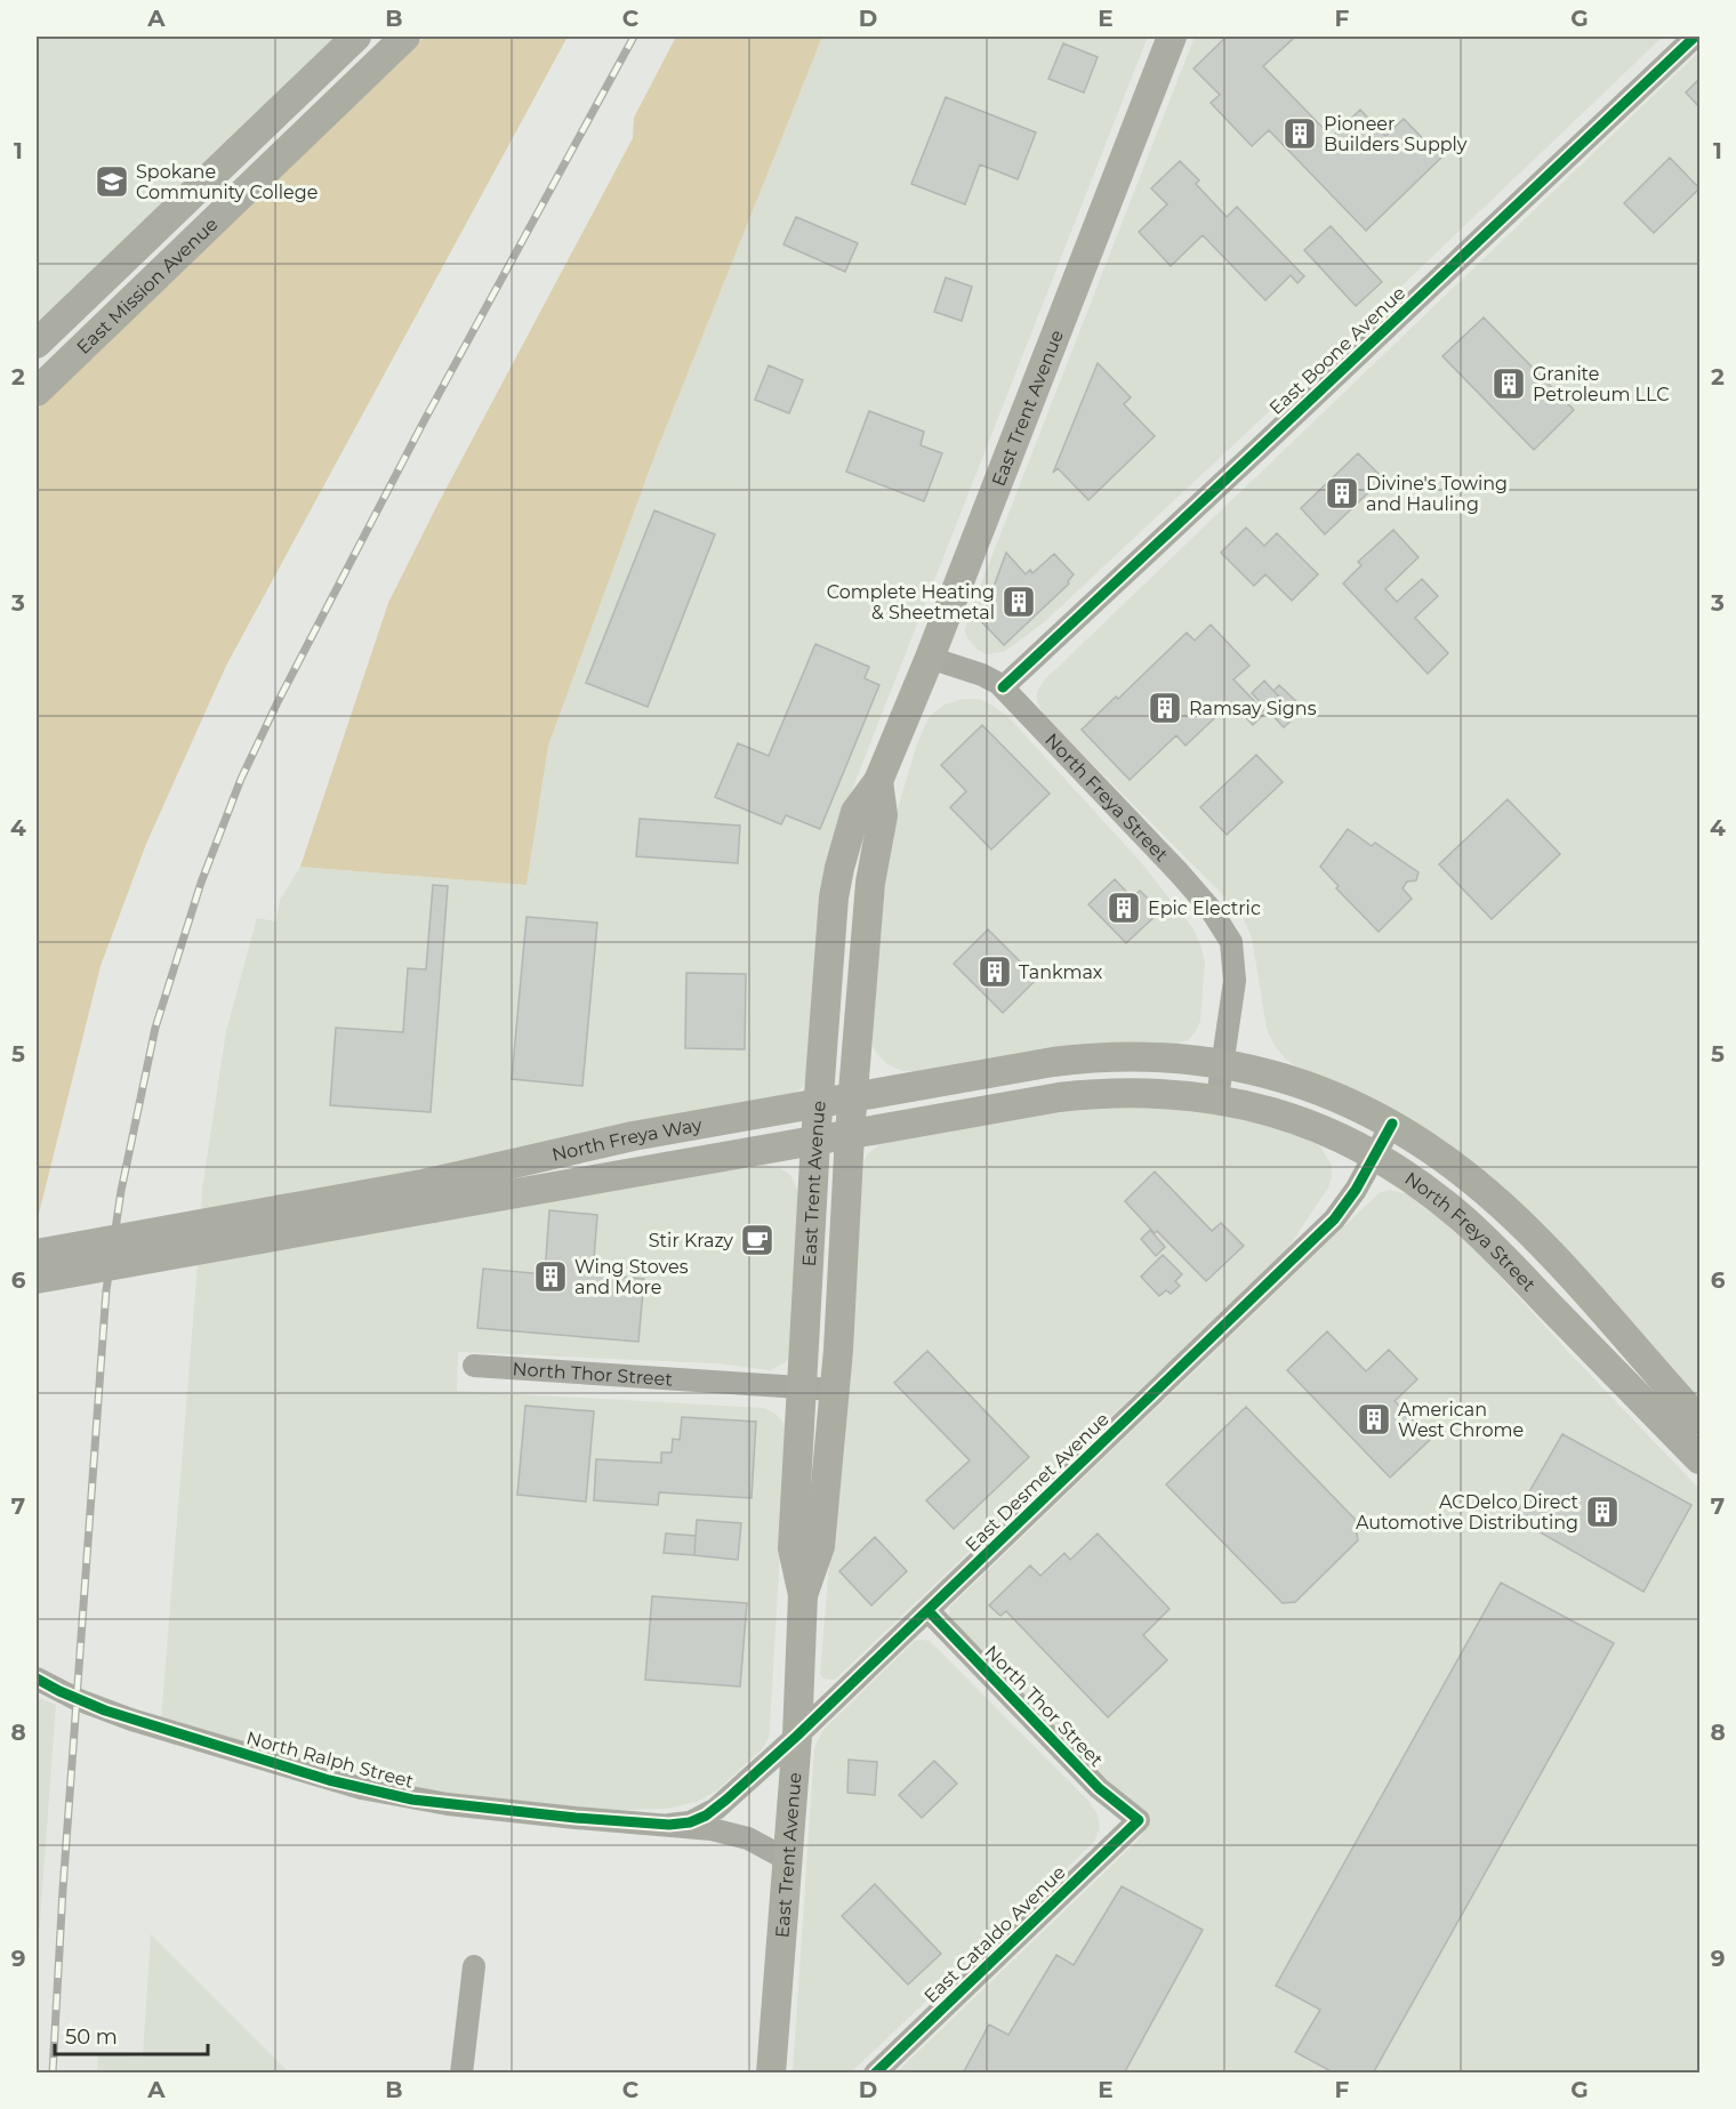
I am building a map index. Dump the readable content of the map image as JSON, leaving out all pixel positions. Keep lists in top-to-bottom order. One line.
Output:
{"streets":{"main road":["East Mission Avenue","East Trent Avenue","North Freya Street","North Freya Way"],"street":["East Boone Avenue","North Thor Street","East Desmet Avenue","North Ralph Street","East Cataldo Avenue"]},"crossings":[["East Boone Avenue","North Freya Street"],["East Trent Avenue","North Freya Street"],["East Trent Avenue","North Freya Way"],["East Trent Avenue","North Thor Street"],["East Trent Avenue","East Desmet Avenue"],["East Trent Avenue","North Ralph Street"],["North Freya Street","North Freya Way"],["North Freya Street","East Desmet Avenue"],["North Thor Street","East Desmet Avenue"],["North Thor Street","East Cataldo Avenue"],["East Desmet Avenue","North Ralph Street"]],"places":{"building":["Pioneer Builders Supply","Granite Petroleum LLC","Divine's Towing and Hauling","Complete Heating & Sheetmetal","Ramsay Signs","Epic Electric","Tankmax","Wing Stoves and More","American West Chrome","ACDelco Direct Automotive Distributing"],"school or university":["Spokane Community College"],"cafe":["Stir Krazy"]},"scale_bar":"50 m","grid":{"columns":["A","B","C","D","E","F","G"],"rows":["1","2","3","4","5","6","7","8","9"]}}
